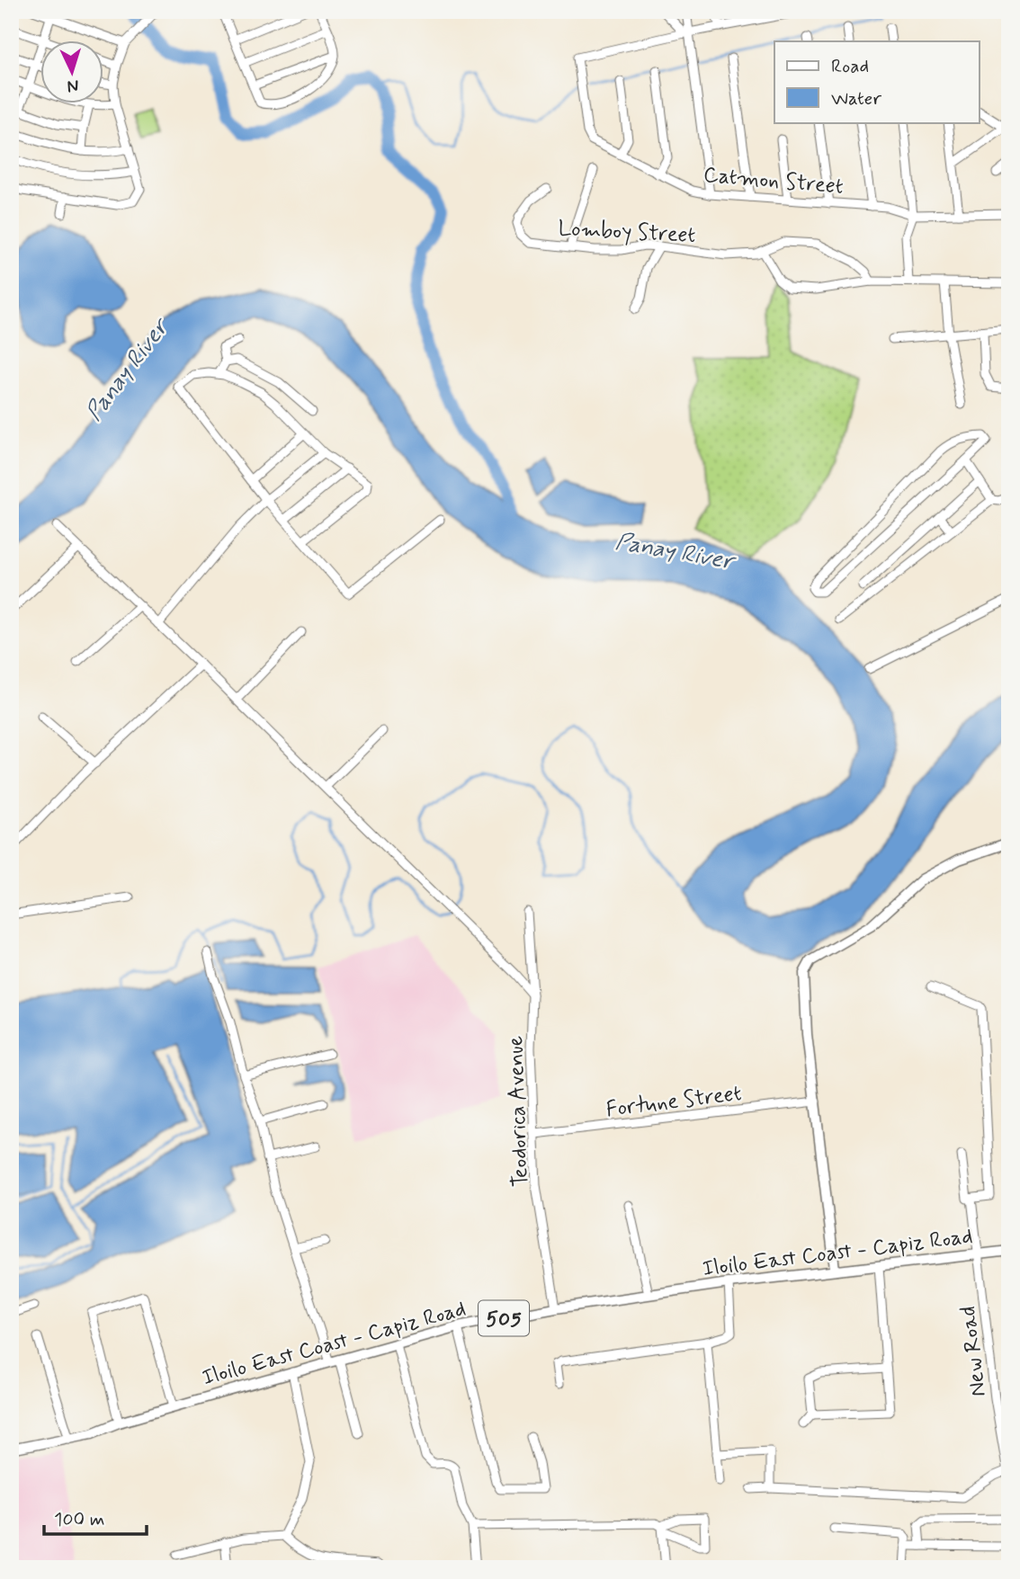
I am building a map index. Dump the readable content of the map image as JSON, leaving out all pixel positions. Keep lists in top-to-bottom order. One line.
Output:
{"streets":{"main road":["Iloilo East Coast - Capiz Road","505"],"street":["Catmon Street","Lomboy Street","Fortune Street","Teodorica Avenue","New Road"]},"crossings":[["Fortune Street","Teodorica Avenue"],["Teodorica Avenue","Iloilo East Coast - Capiz Road"],["Iloilo East Coast - Capiz Road","New Road"]],"water":["Panay River"],"legend":["Road","Water"],"scale_bar":"100 m","north":"bottom"}
